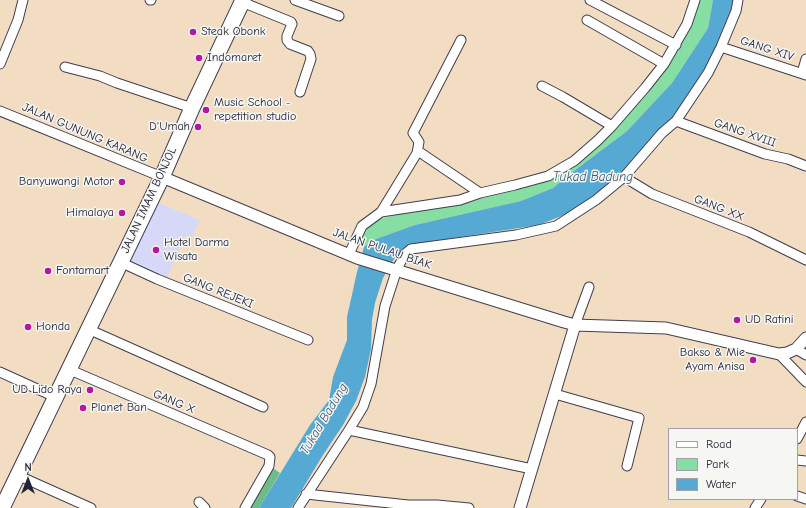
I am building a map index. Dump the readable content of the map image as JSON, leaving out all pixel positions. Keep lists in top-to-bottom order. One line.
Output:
{"streets":{"highway":["JALAN IMAM BONJOL"],"street":["GANG XIV","JALAN GUNUNG KARANG","GANG XVIII","GANG XX","JALAN PULAU BIAK","GANG REJEKI","GANG X"]},"crossings":[["JALAN GUNUNG KARANG","JALAN IMAM BONJOL"],["JALAN GUNUNG KARANG","JALAN PULAU BIAK"],["JALAN IMAM BONJOL","JALAN PULAU BIAK"],["JALAN IMAM BONJOL","GANG REJEKI"],["JALAN IMAM BONJOL","GANG X"]],"water":["Tukad Badung"],"places":["Steak Obonk","Indomaret","Music School - repetition studio","D'Umah","Banyuwangi Motor","Himalaya","Hotel Darma Wisata","Fontamart","UD Ratini","Honda","Bakso & Mie Ayam Anisa","UD Lido Raya","Planet Ban"],"legend":["Road","Park","Water"],"north":"top"}
